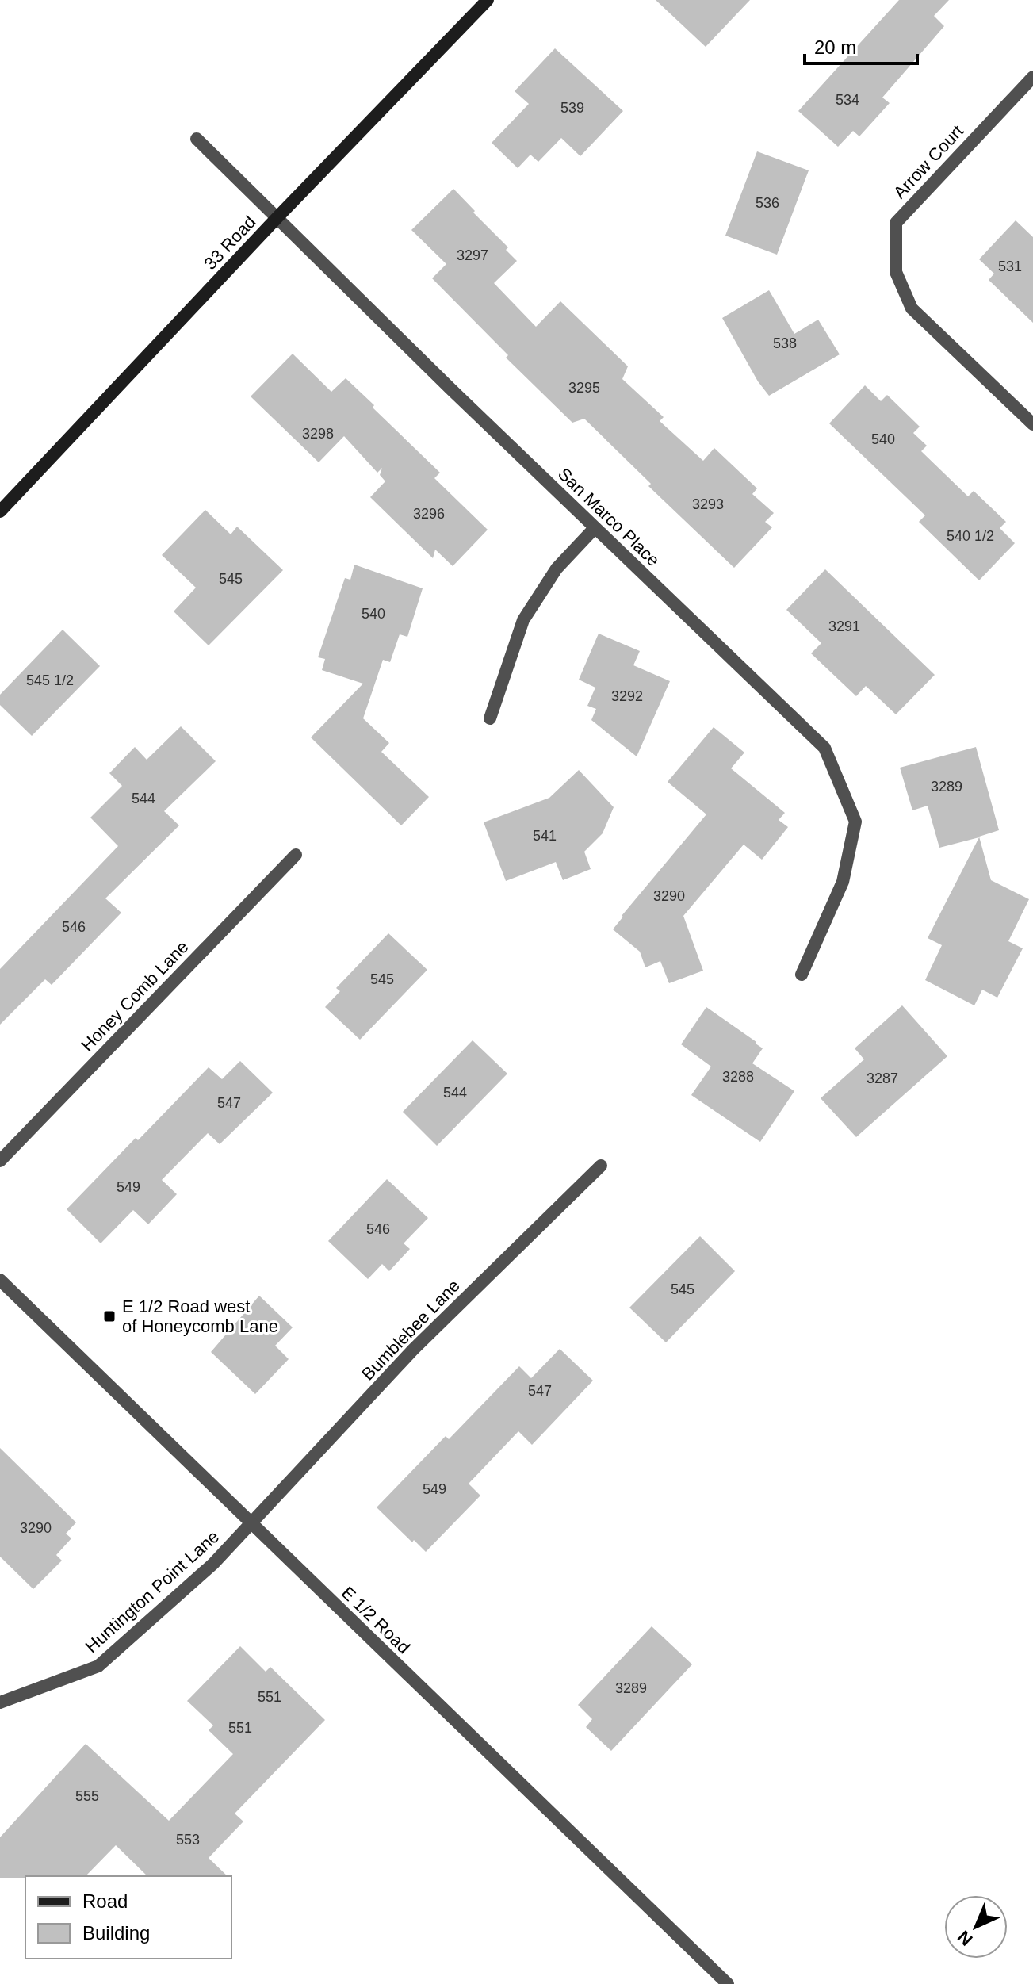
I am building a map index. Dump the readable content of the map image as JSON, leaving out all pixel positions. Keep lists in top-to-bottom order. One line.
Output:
{"streets":{"main road":["33 Road"],"street":["Arrow Court","San Marco Place","Honey Comb Lane","Bumblebee Lane","Huntington Point Lane","E 1/2 Road"]},"crossings":[["33 Road","San Marco Place"],["Bumblebee Lane","Huntington Point Lane"],["Bumblebee Lane","E 1/2 Road"],["Huntington Point Lane","E 1/2 Road"]],"places":{"transit":["E 1/2 Road west of Honeycomb Lane"]},"house_numbers":["534","539","536","3297","531","538","3295","3298","540","3293","3296","540 1/2","545","540","3291","545 1/2","3292","3289","544","541","3290","546","545","3288","3287","544","547","549","546","545","547","549","3290","3289","551","551","555","553"],"legend":["Road","Building"],"scale_bar":"20 m","north":"bottom left"}
